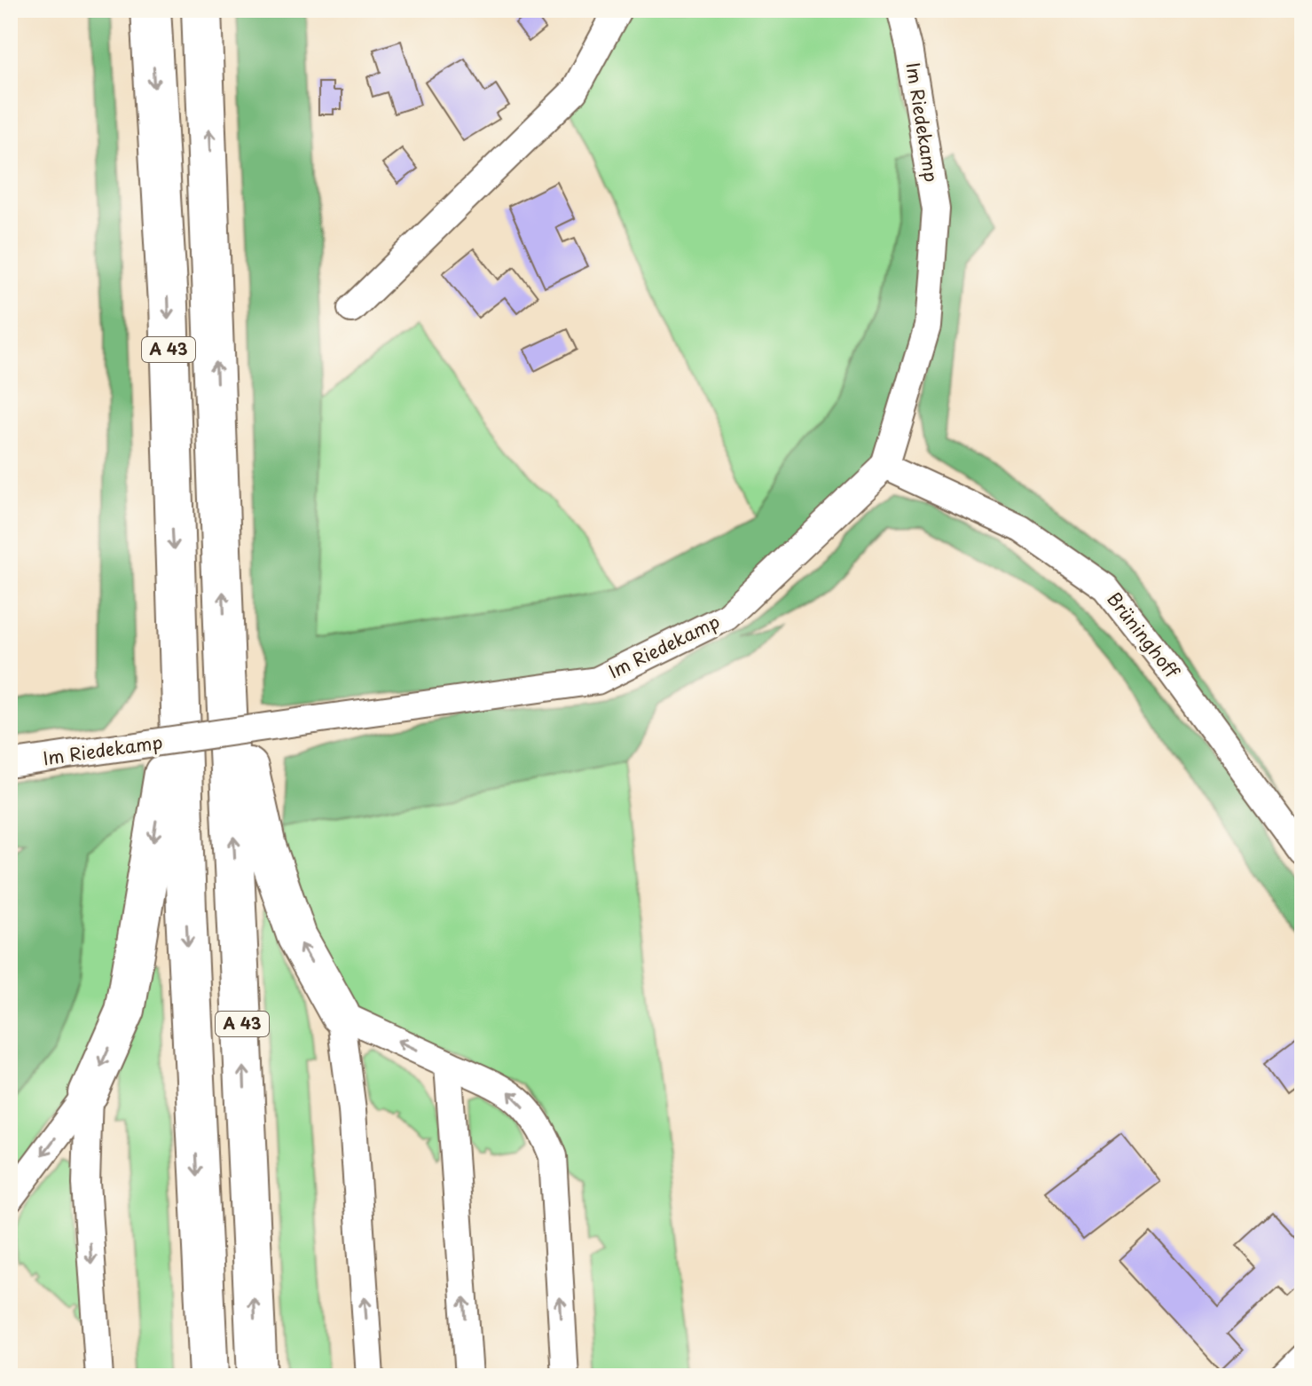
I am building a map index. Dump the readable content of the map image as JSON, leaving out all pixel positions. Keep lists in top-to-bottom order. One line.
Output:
{"streets":{"highway":["A 43"],"street":["Im Riedekamp","Brüninghoff"]},"crossings":[["Im Riedekamp","Brüninghoff"]]}
